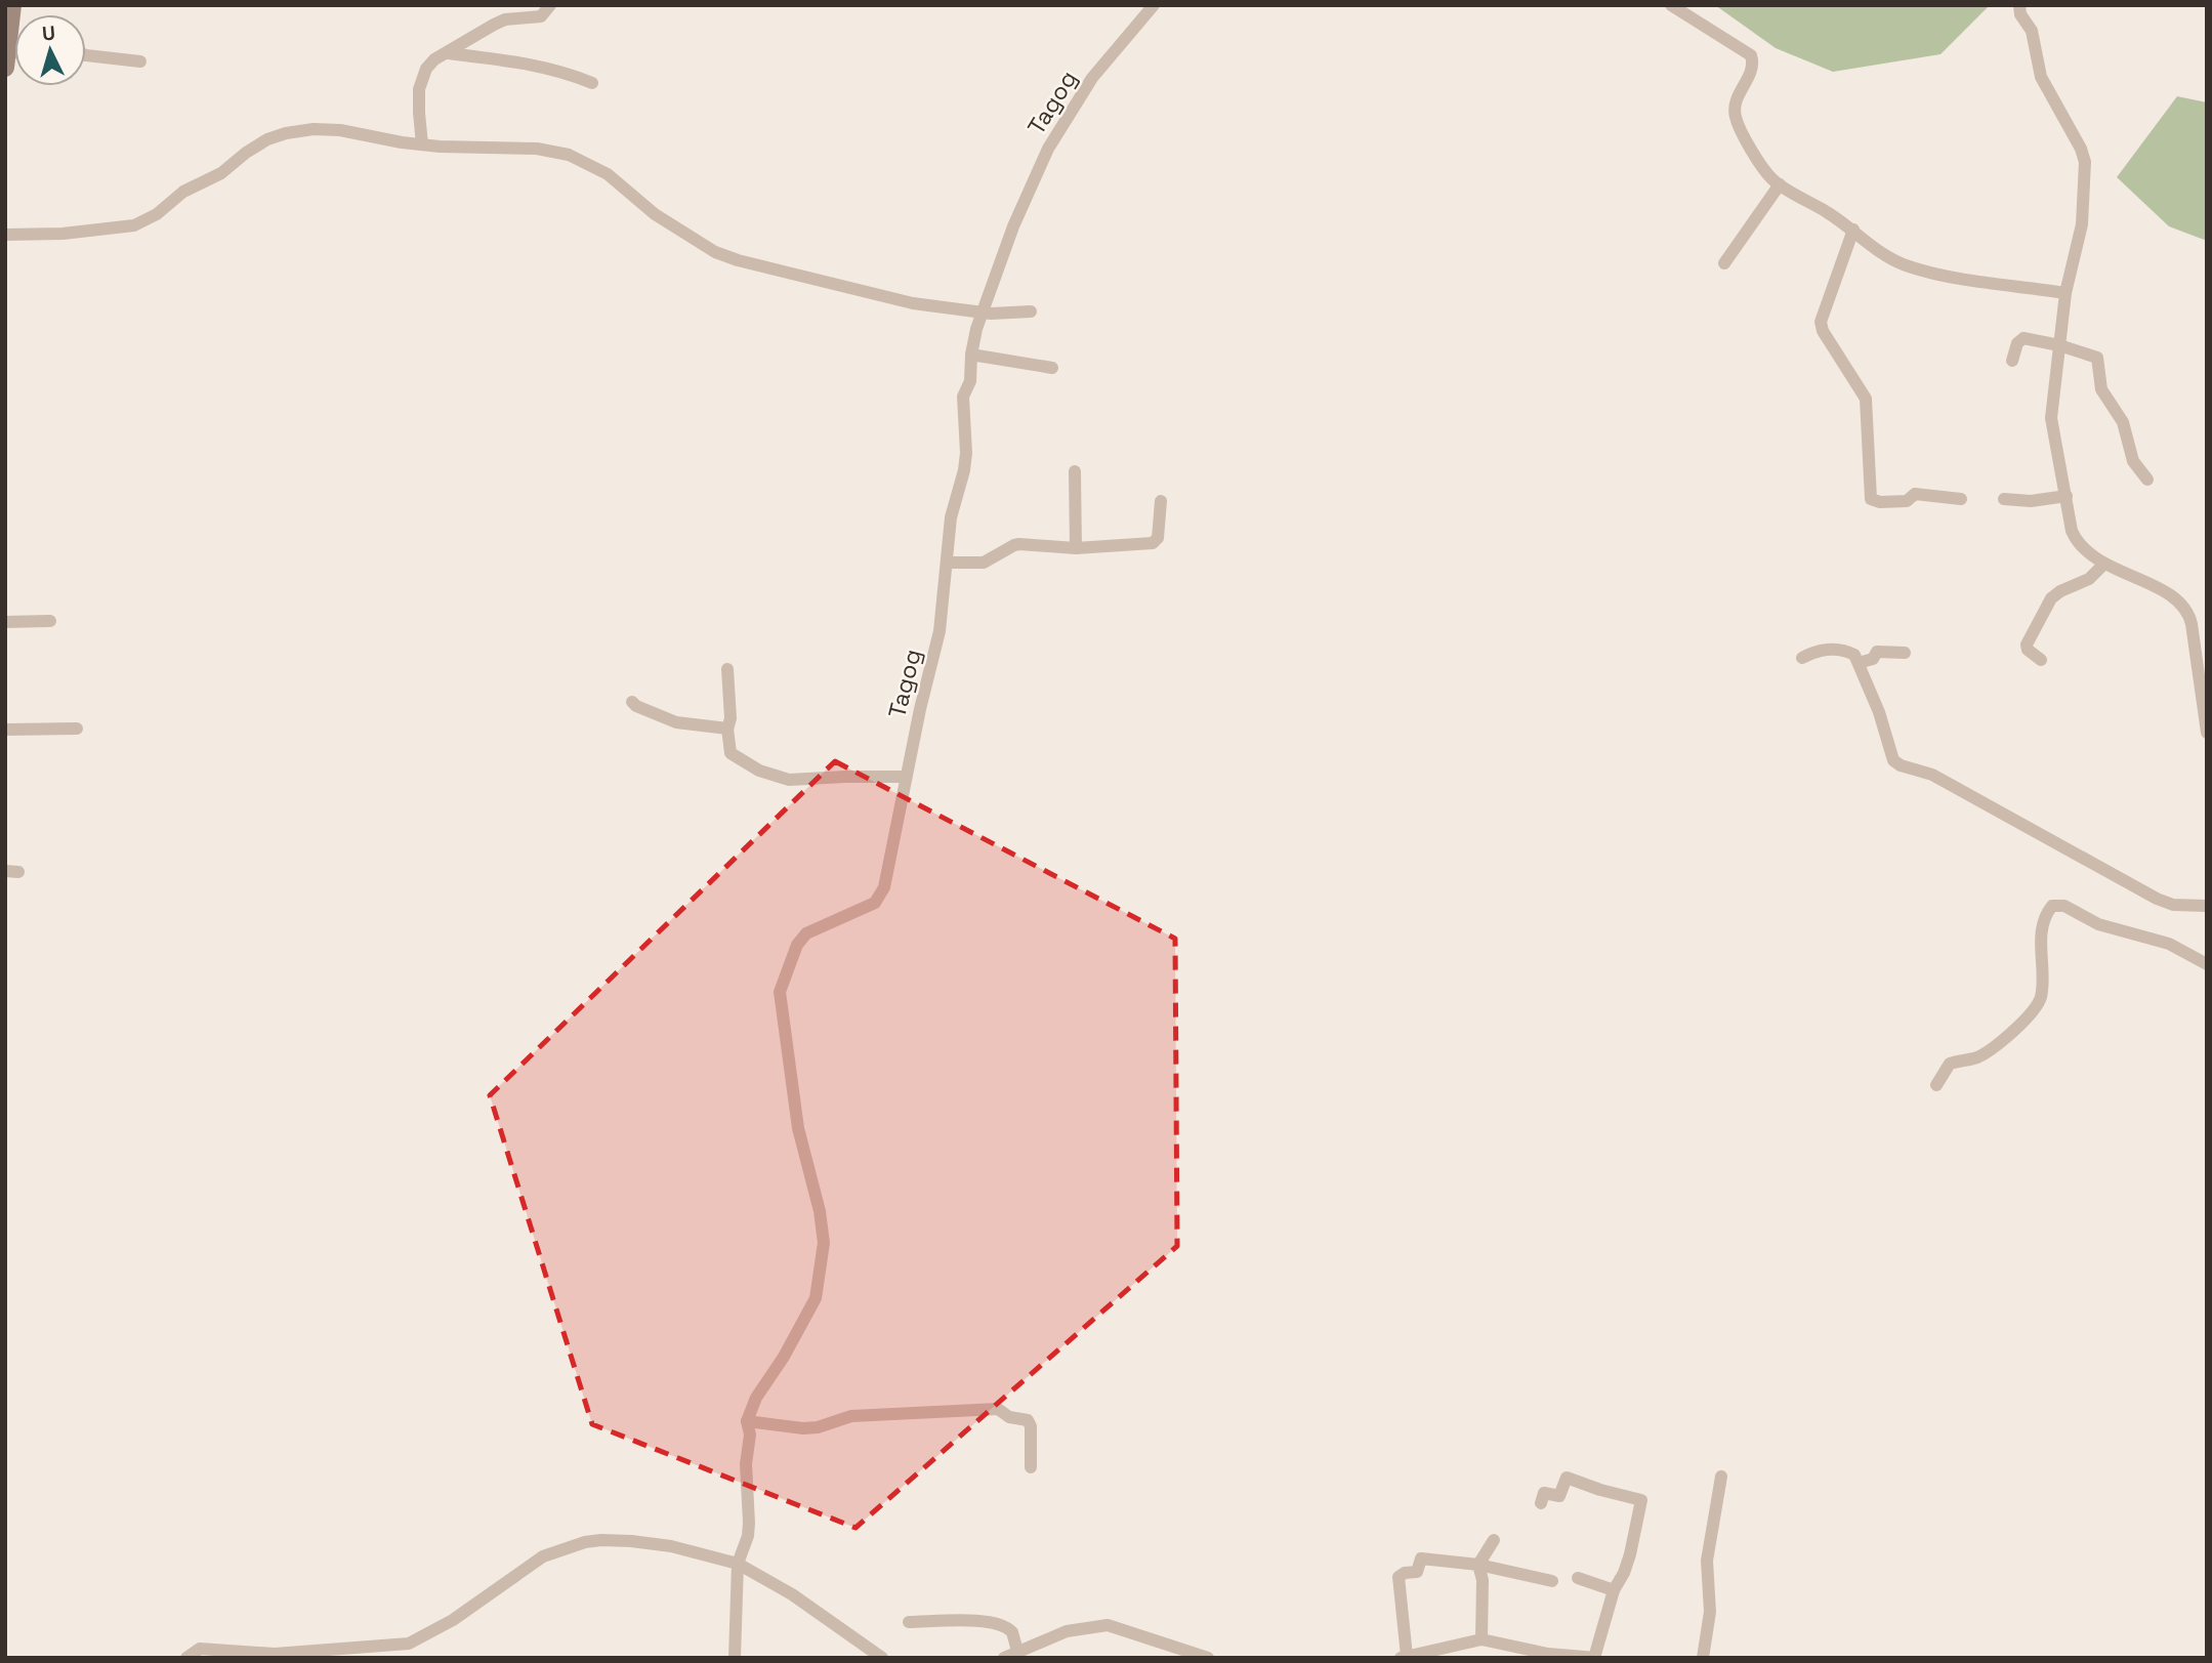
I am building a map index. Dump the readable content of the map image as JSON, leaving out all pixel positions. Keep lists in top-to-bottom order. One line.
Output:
{"streets":{"street":["Tagog"]},"north":"top"}
